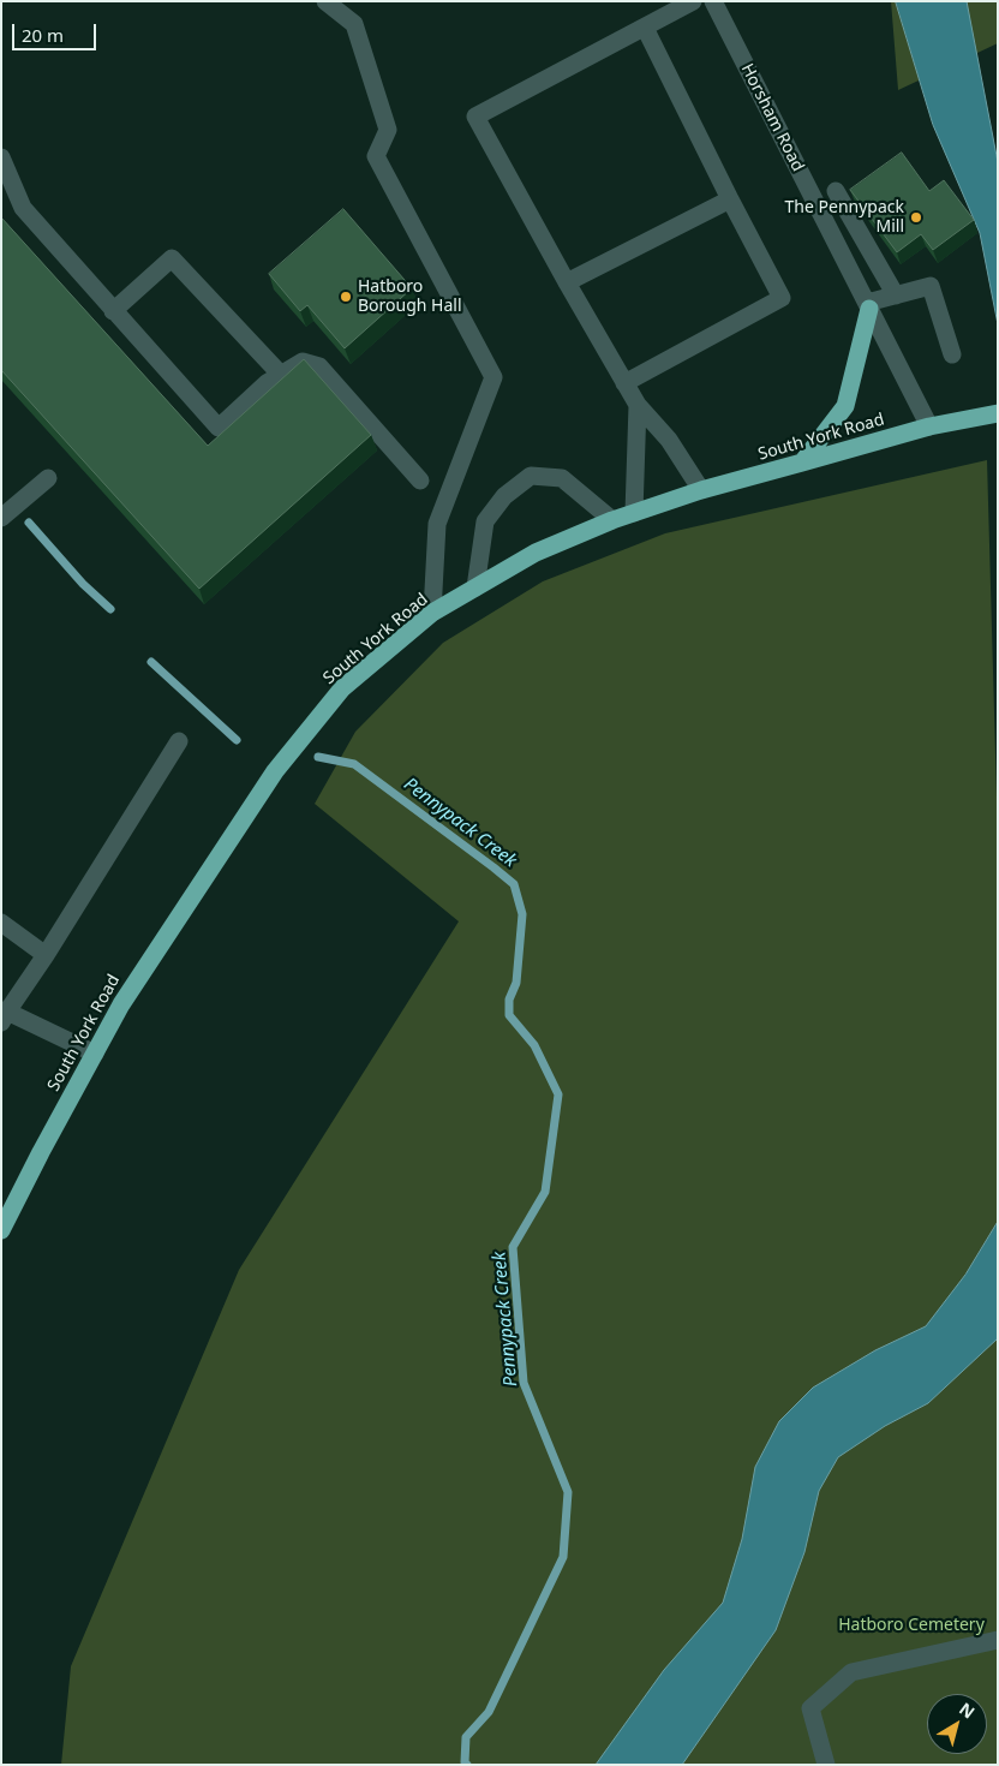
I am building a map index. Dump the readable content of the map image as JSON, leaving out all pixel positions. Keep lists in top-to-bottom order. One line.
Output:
{"streets":{"highway":["South York Road"],"street":["Horsham Road"]},"crossings":[["Horsham Road","South York Road"]],"water":["Pennypack Creek"],"parks":["Hatboro Cemetery"],"places":["The Pennypack Mill","Hatboro Borough Hall"],"scale_bar":"20 m","north":"top right"}
